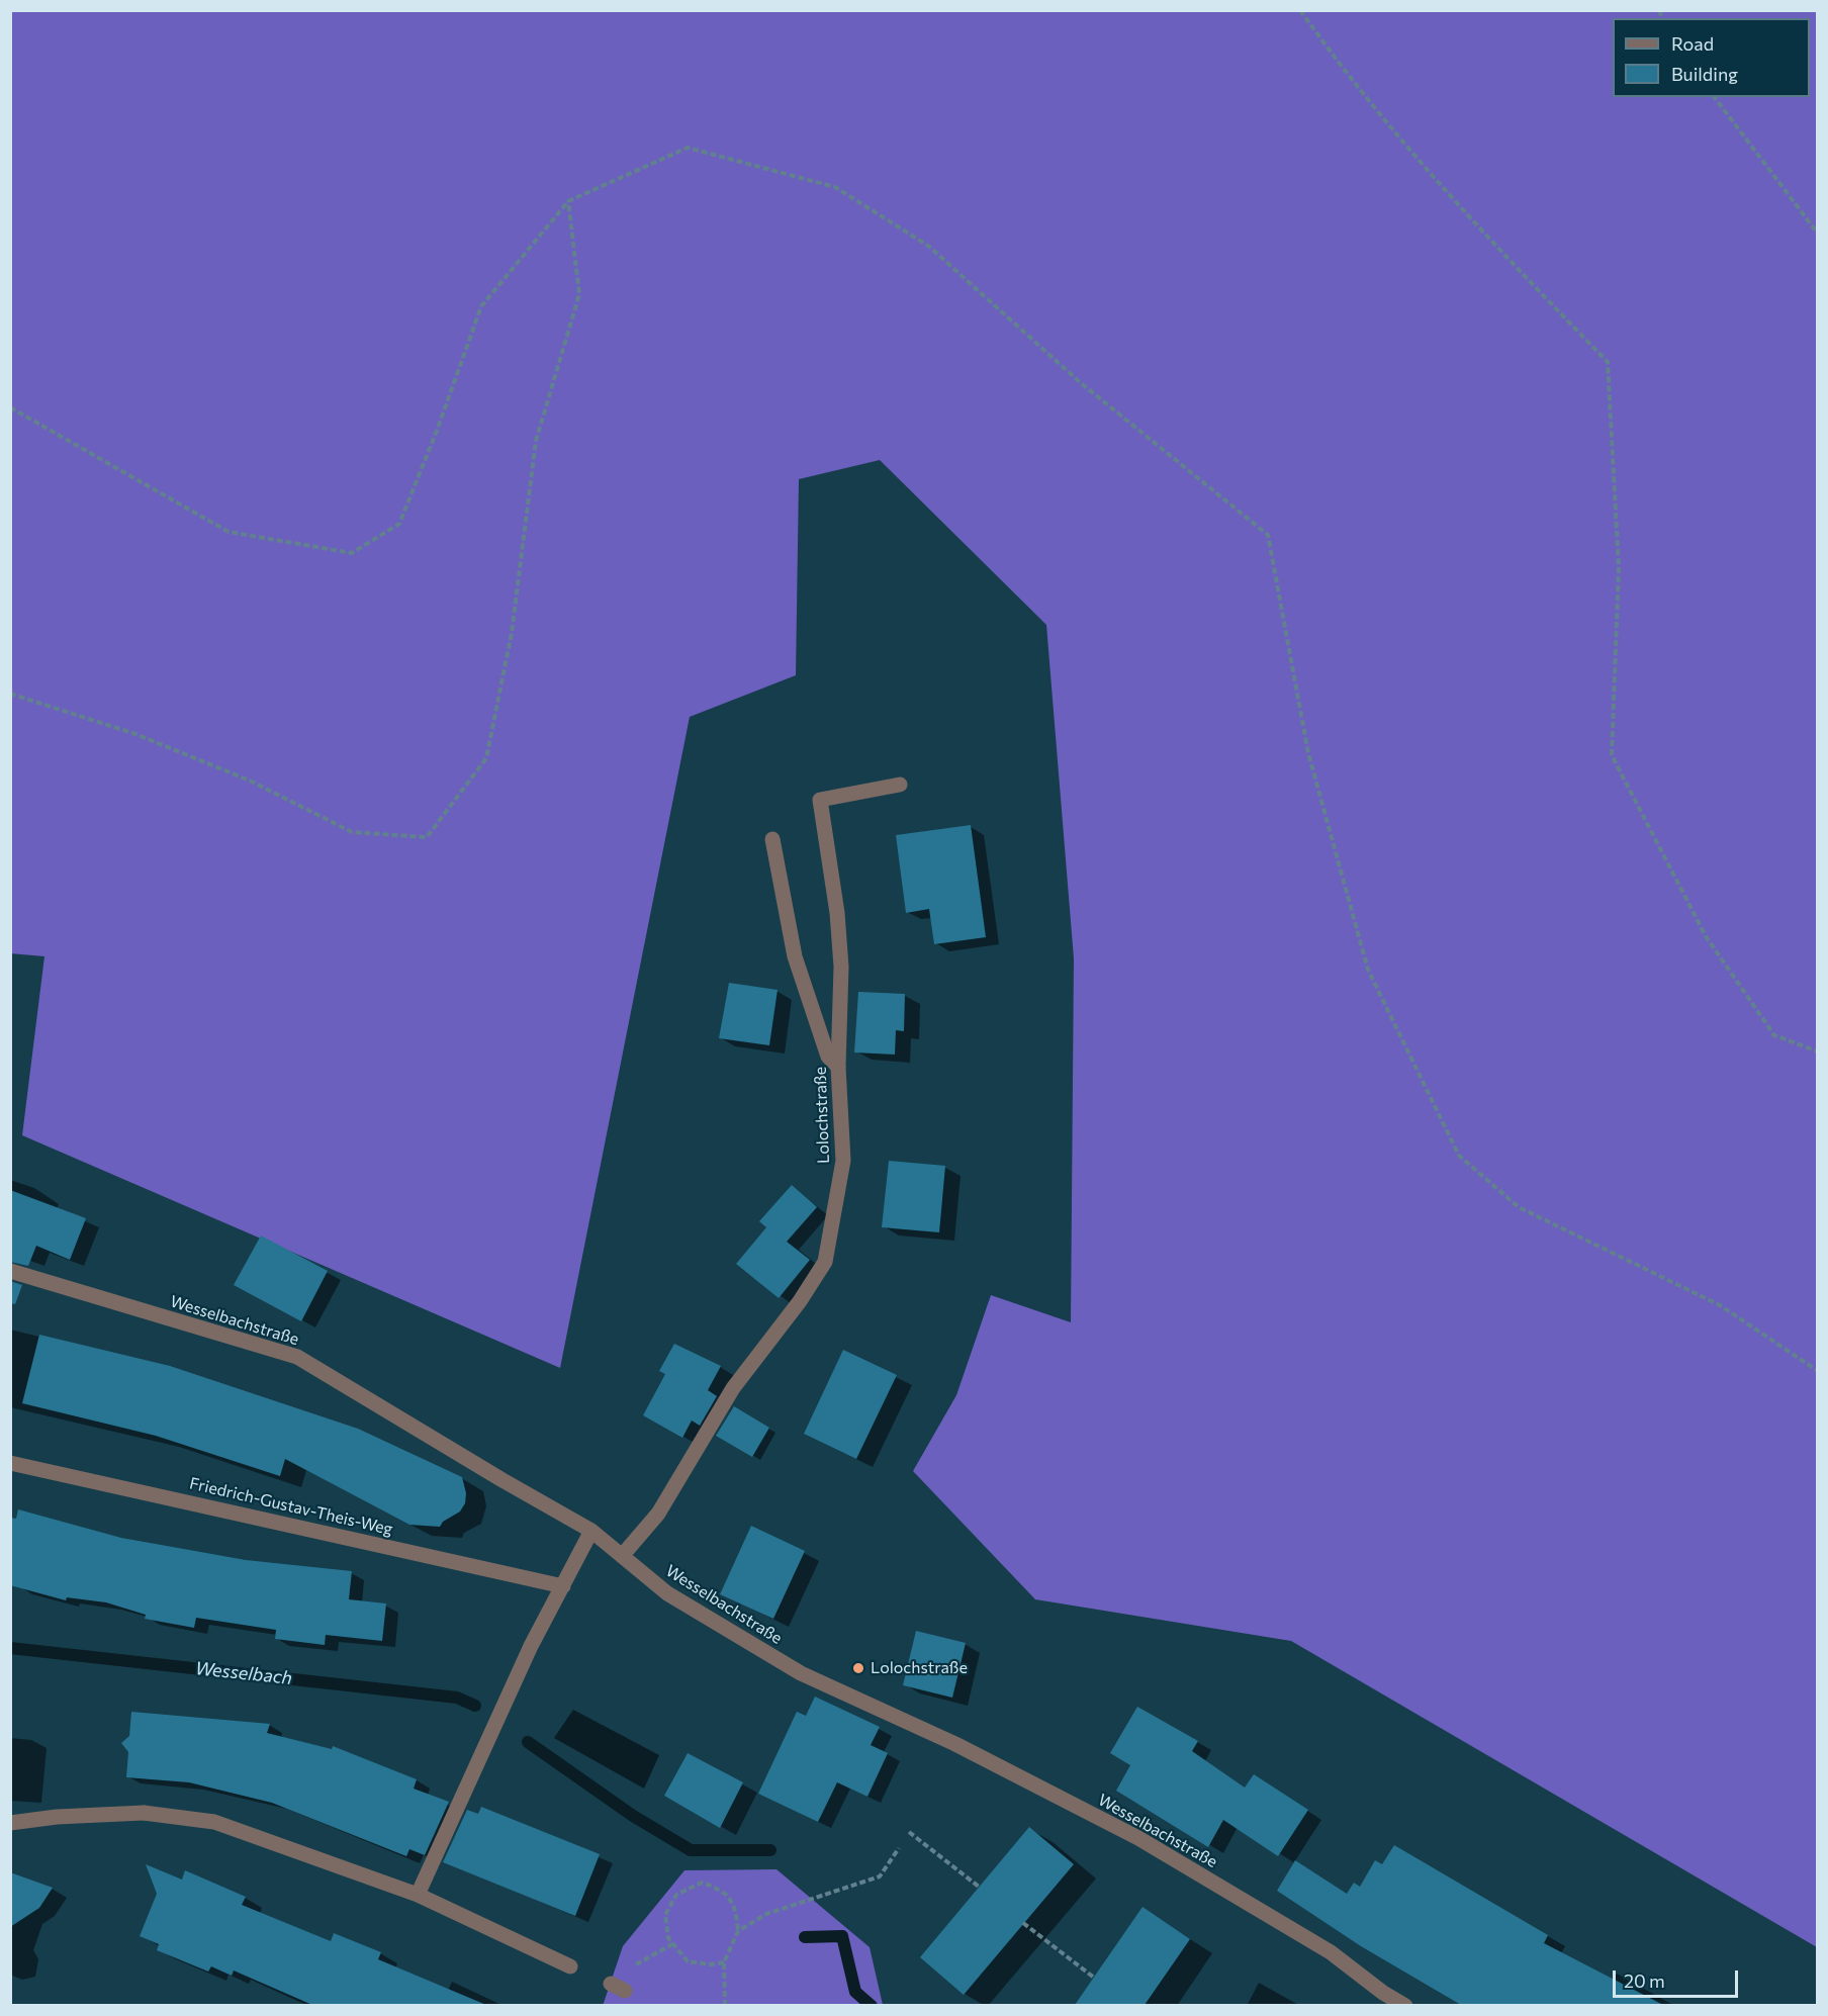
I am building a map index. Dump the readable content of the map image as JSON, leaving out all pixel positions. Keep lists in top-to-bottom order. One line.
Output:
{"streets":{"street":["Lolochstraße","Wesselbachstraße","Friedrich-Gustav-Theis-Weg"]},"crossings":[["Lolochstraße","Wesselbachstraße"]],"water":["Wesselbach"],"places":["Lolochstraße"],"legend":["Road","Building"],"scale_bar":"20 m"}
